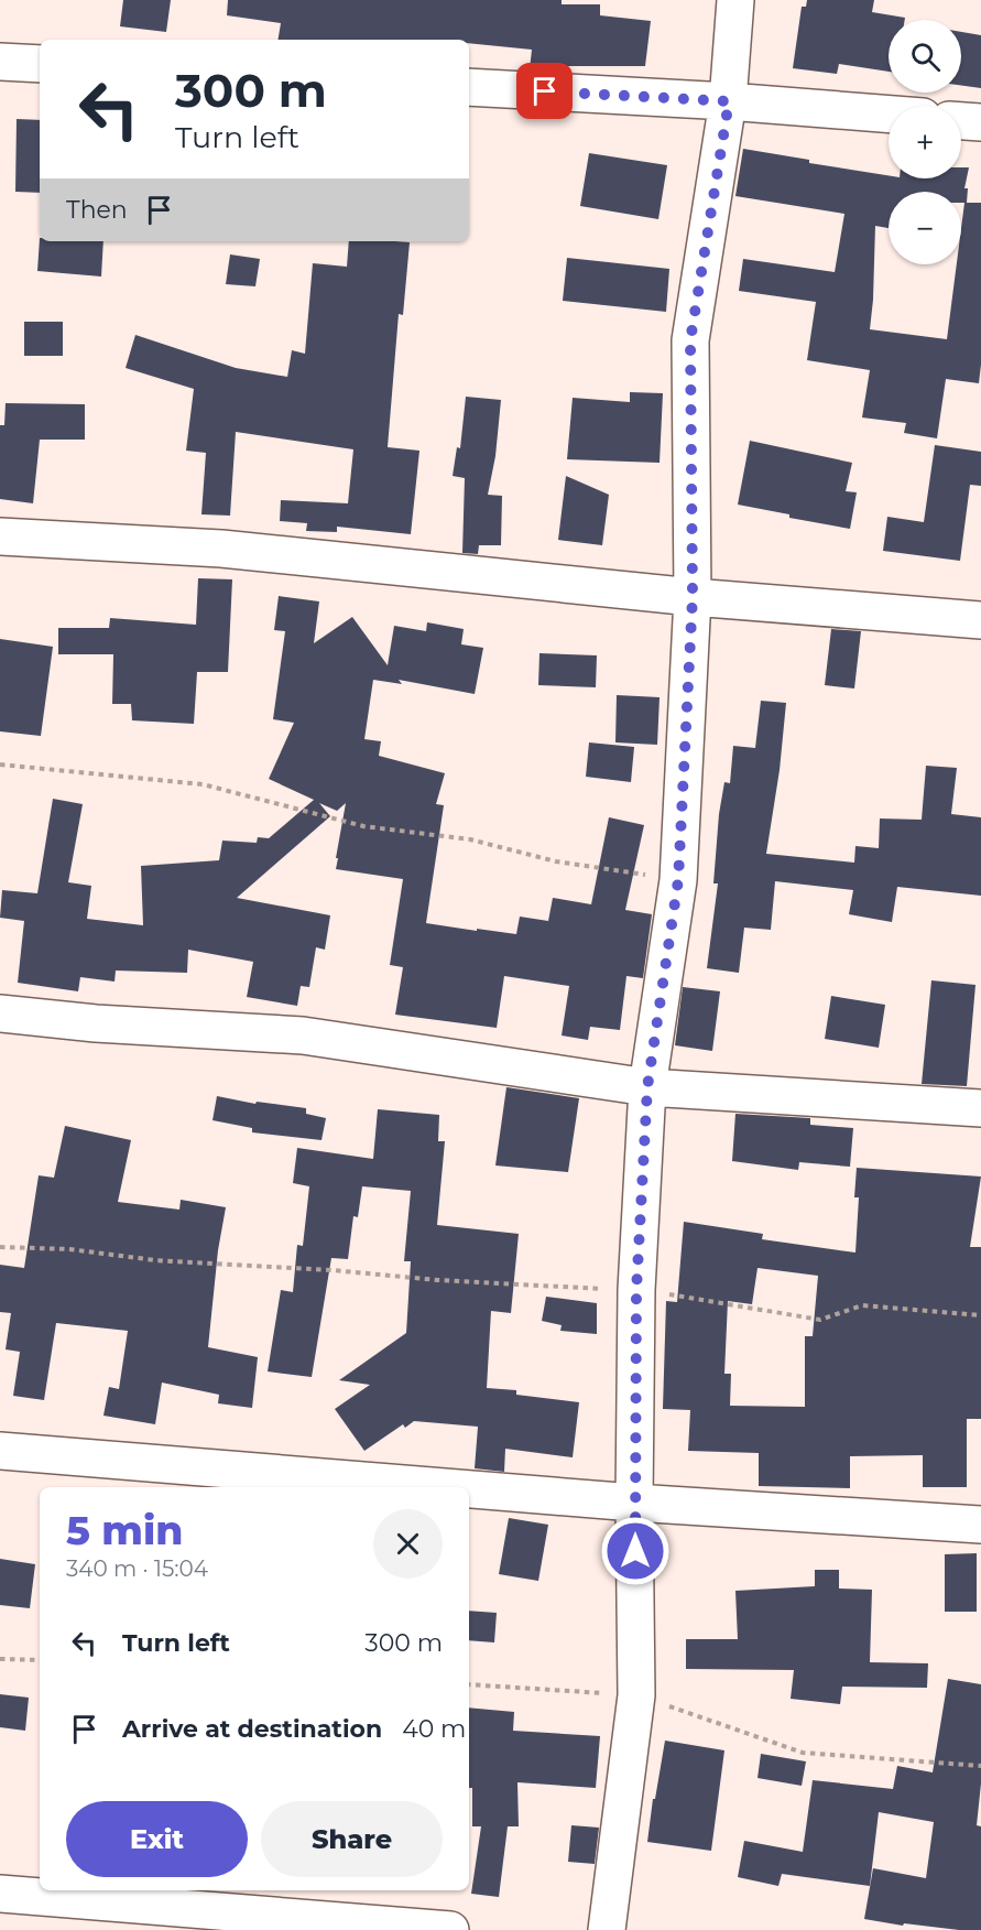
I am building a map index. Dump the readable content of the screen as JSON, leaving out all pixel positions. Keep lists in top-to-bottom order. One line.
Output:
{"page":{"map_buttons":["+","−"],"turn":["300 m","Turn left"],"then":"Then","heading":["5 min","340 m · 15:04"],"list":[{"name":"Turn left","value":"300 m"},{"name":"Arrive at destination","value":"40 m"}],"buttons":["Exit","Share"]}}
